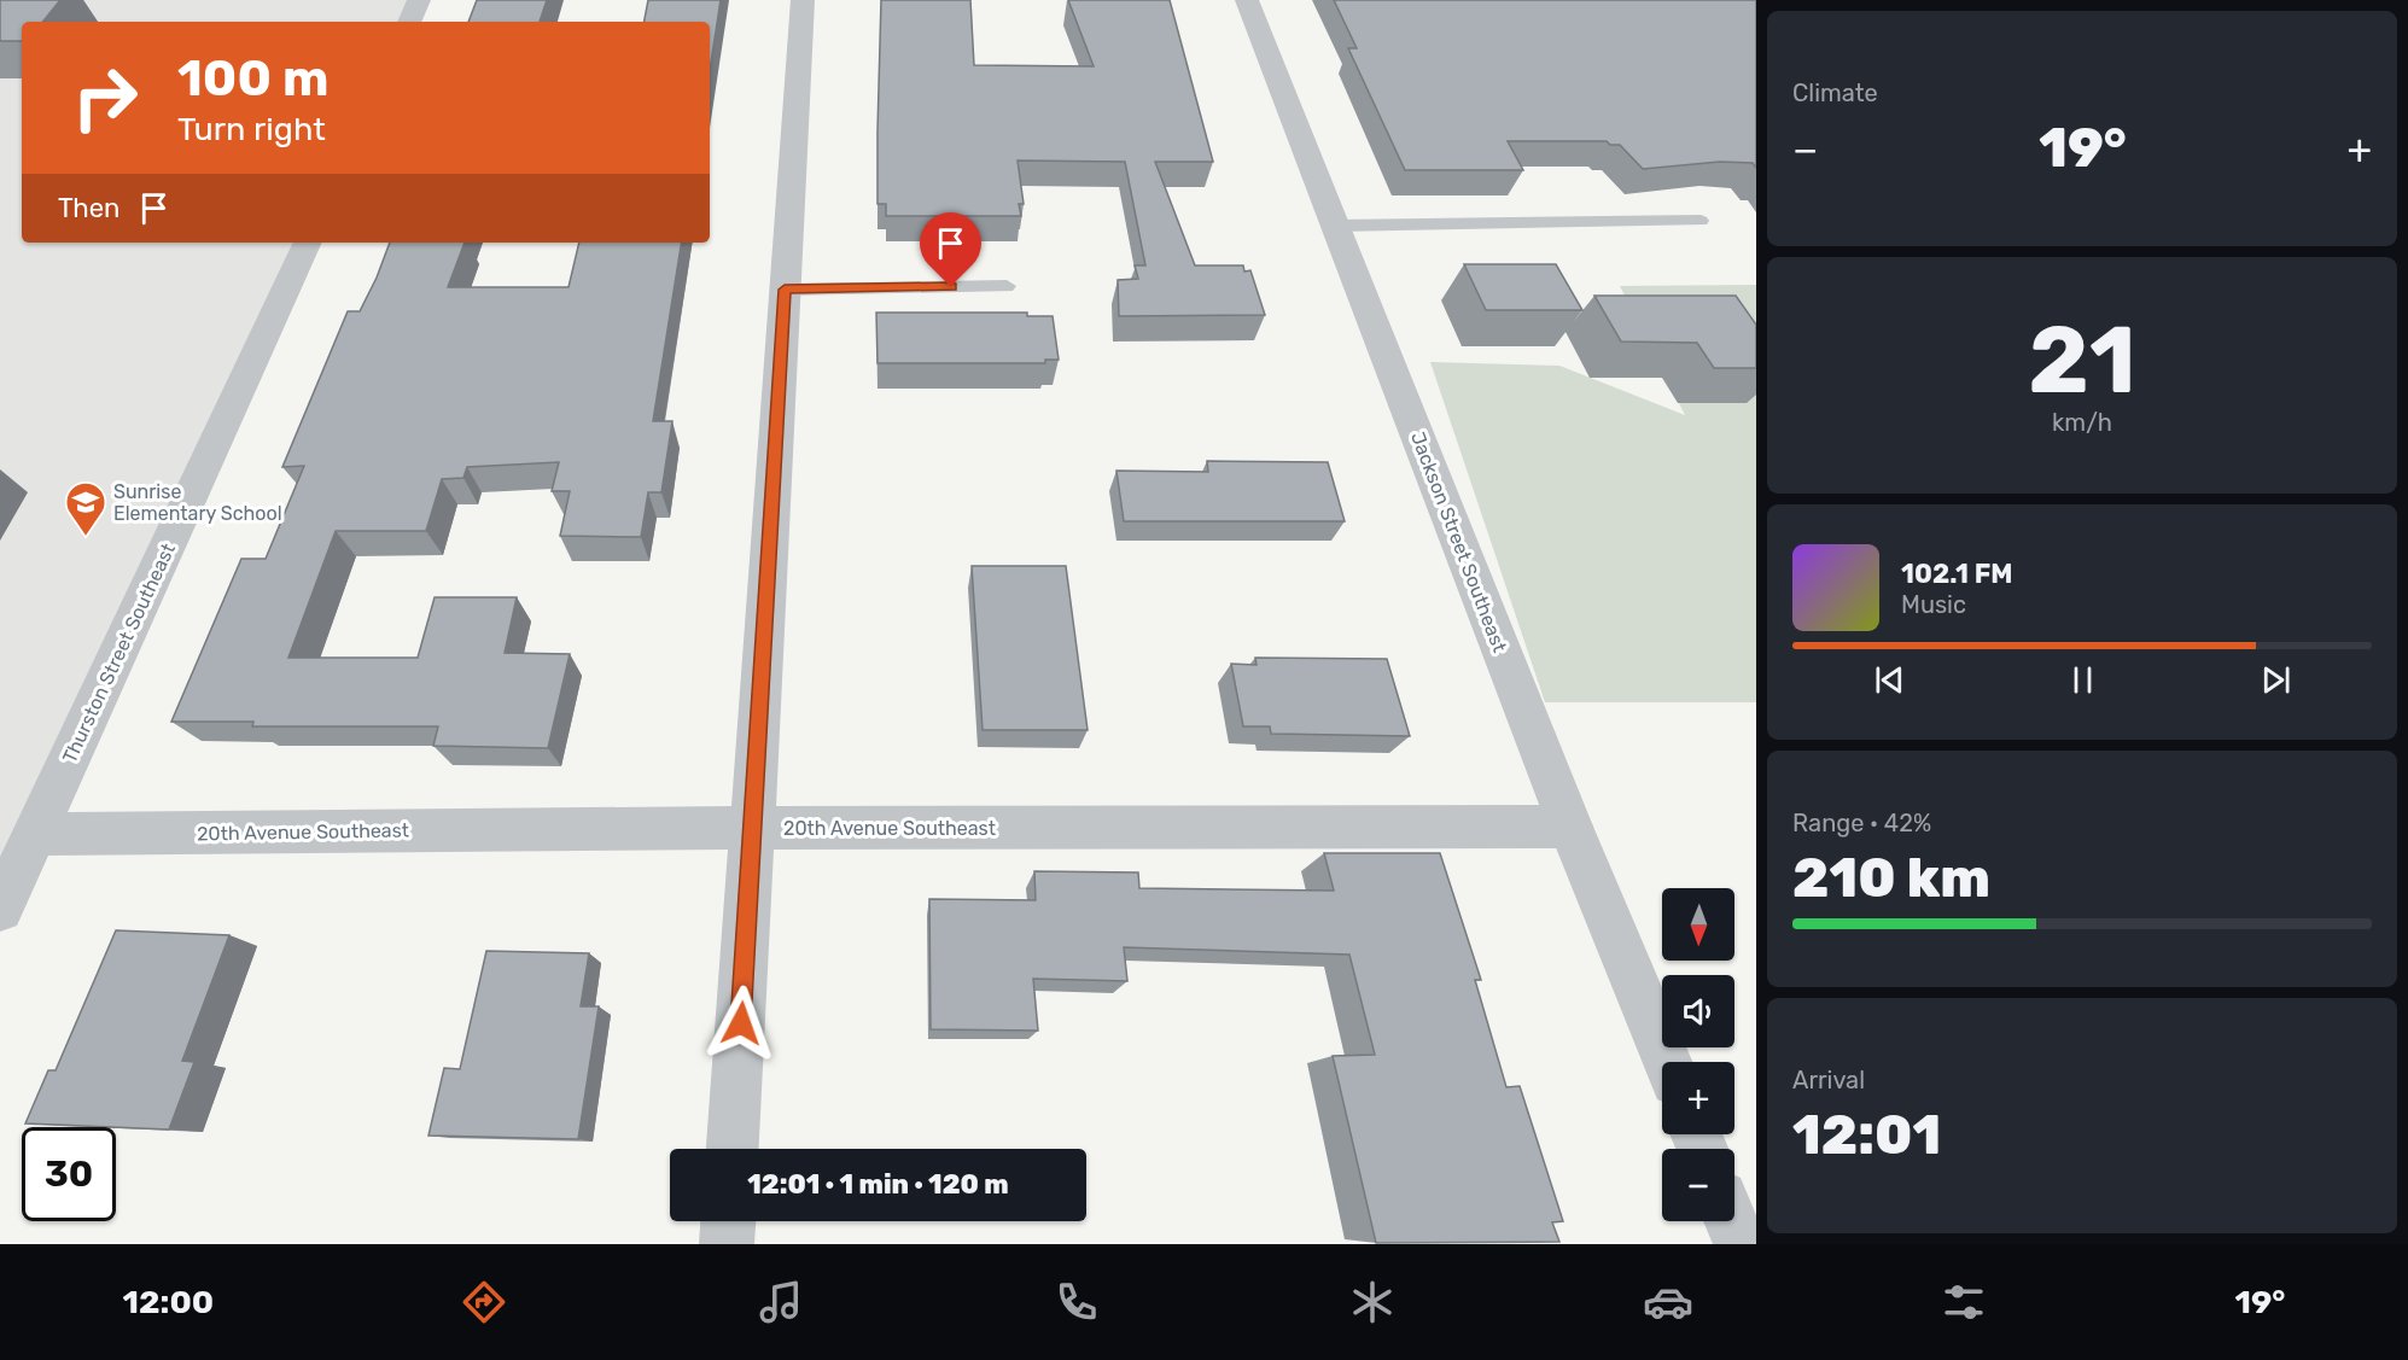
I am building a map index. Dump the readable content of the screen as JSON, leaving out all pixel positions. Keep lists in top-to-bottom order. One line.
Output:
{"streets":{"street":["Jackson Street Southeast","Thurston Street Southeast","20th Avenue Southeast"]},"crossings":[["Jackson Street Southeast","20th Avenue Southeast"],["Thurston Street Southeast","20th Avenue Southeast"]],"places":{"school or university":["Sunrise Elementary School"]},"north":"bottom","page":{"tile":["Climate",["21","km/h"],["Range · 42%","210 km"],["Arrival","12:01"]],"turn":["100 m","Turn right"],"heat":["−","19°","+"],"then":"Then","song":["102.1 FM","Music"],"map_buttons":["+","−"],"limit":"30","trip":"12:01 · 1 min · 120 m","tabs":["12:00","19°"]}}
